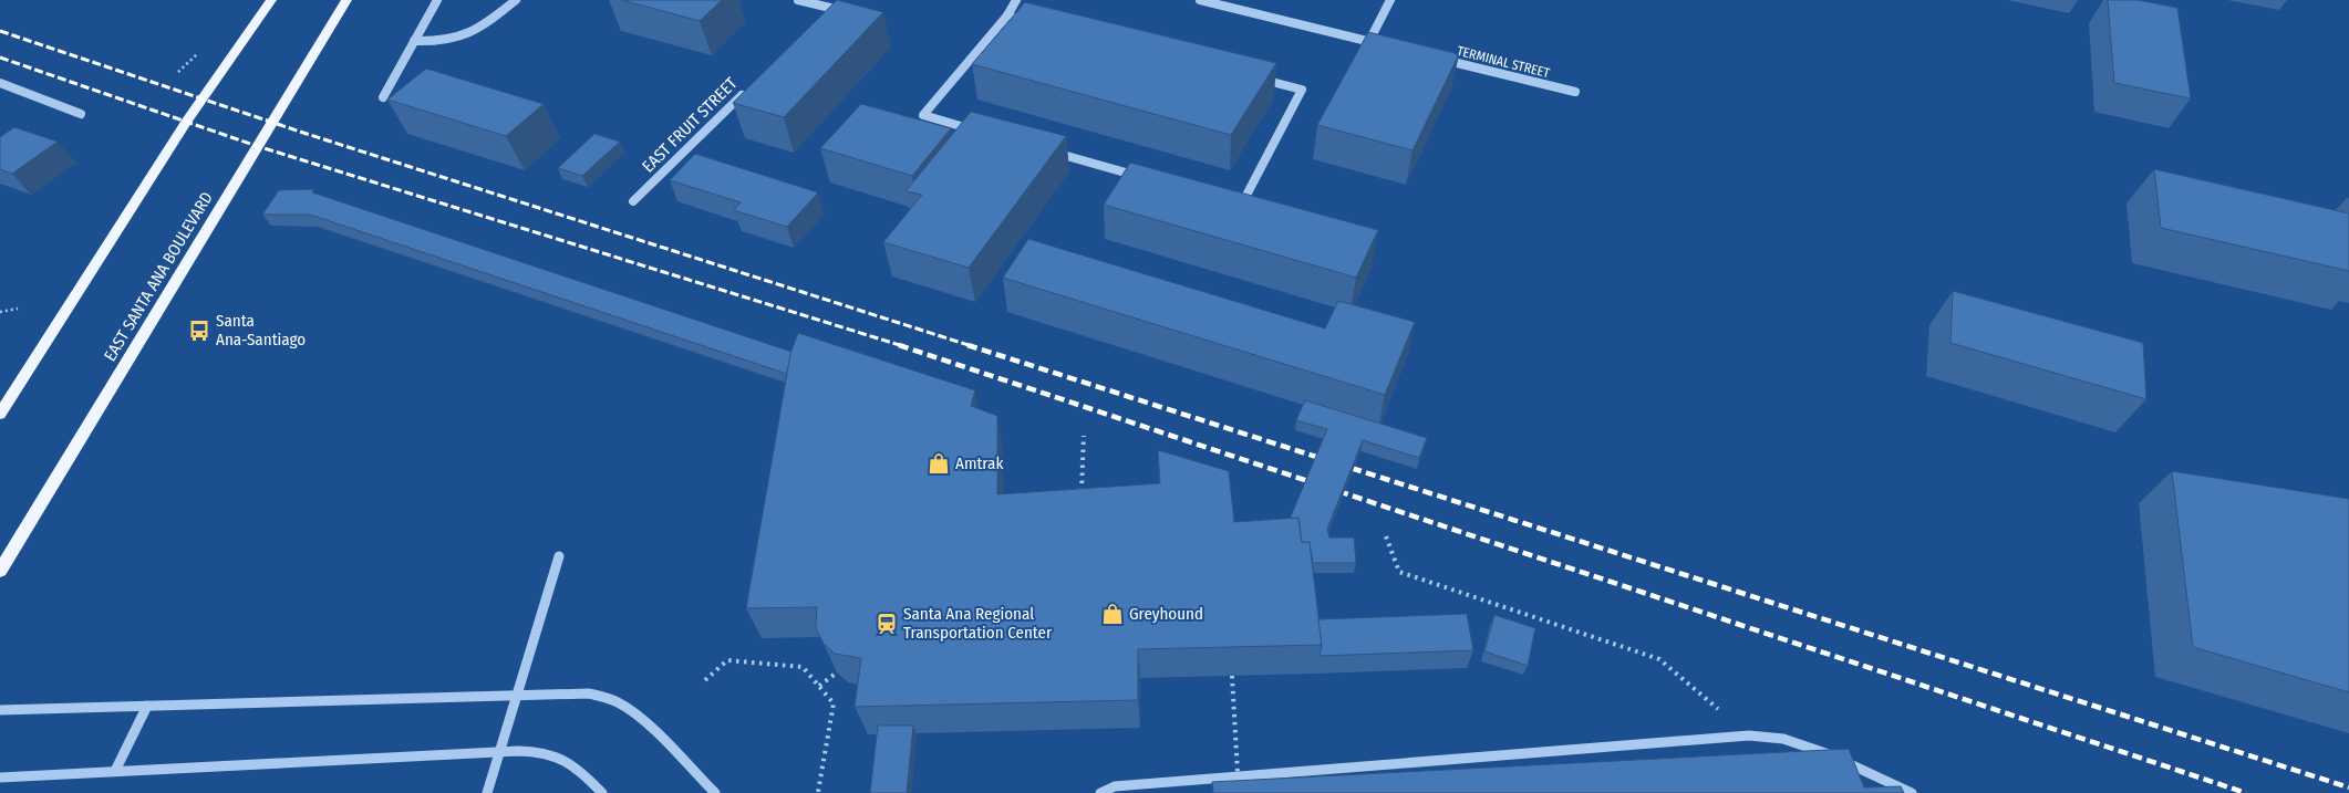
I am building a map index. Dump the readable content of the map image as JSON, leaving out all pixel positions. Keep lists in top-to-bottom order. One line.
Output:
{"streets":{"main road":["EAST SANTA ANA BOULEVARD"],"street":["TERMINAL STREET","EAST FRUIT STREET"]},"places":{"bus stop":["Santa Ana-Santiago"],"shop":["Amtrak","Greyhound"],"station":["Santa Ana Regional Transportation Center"]}}
